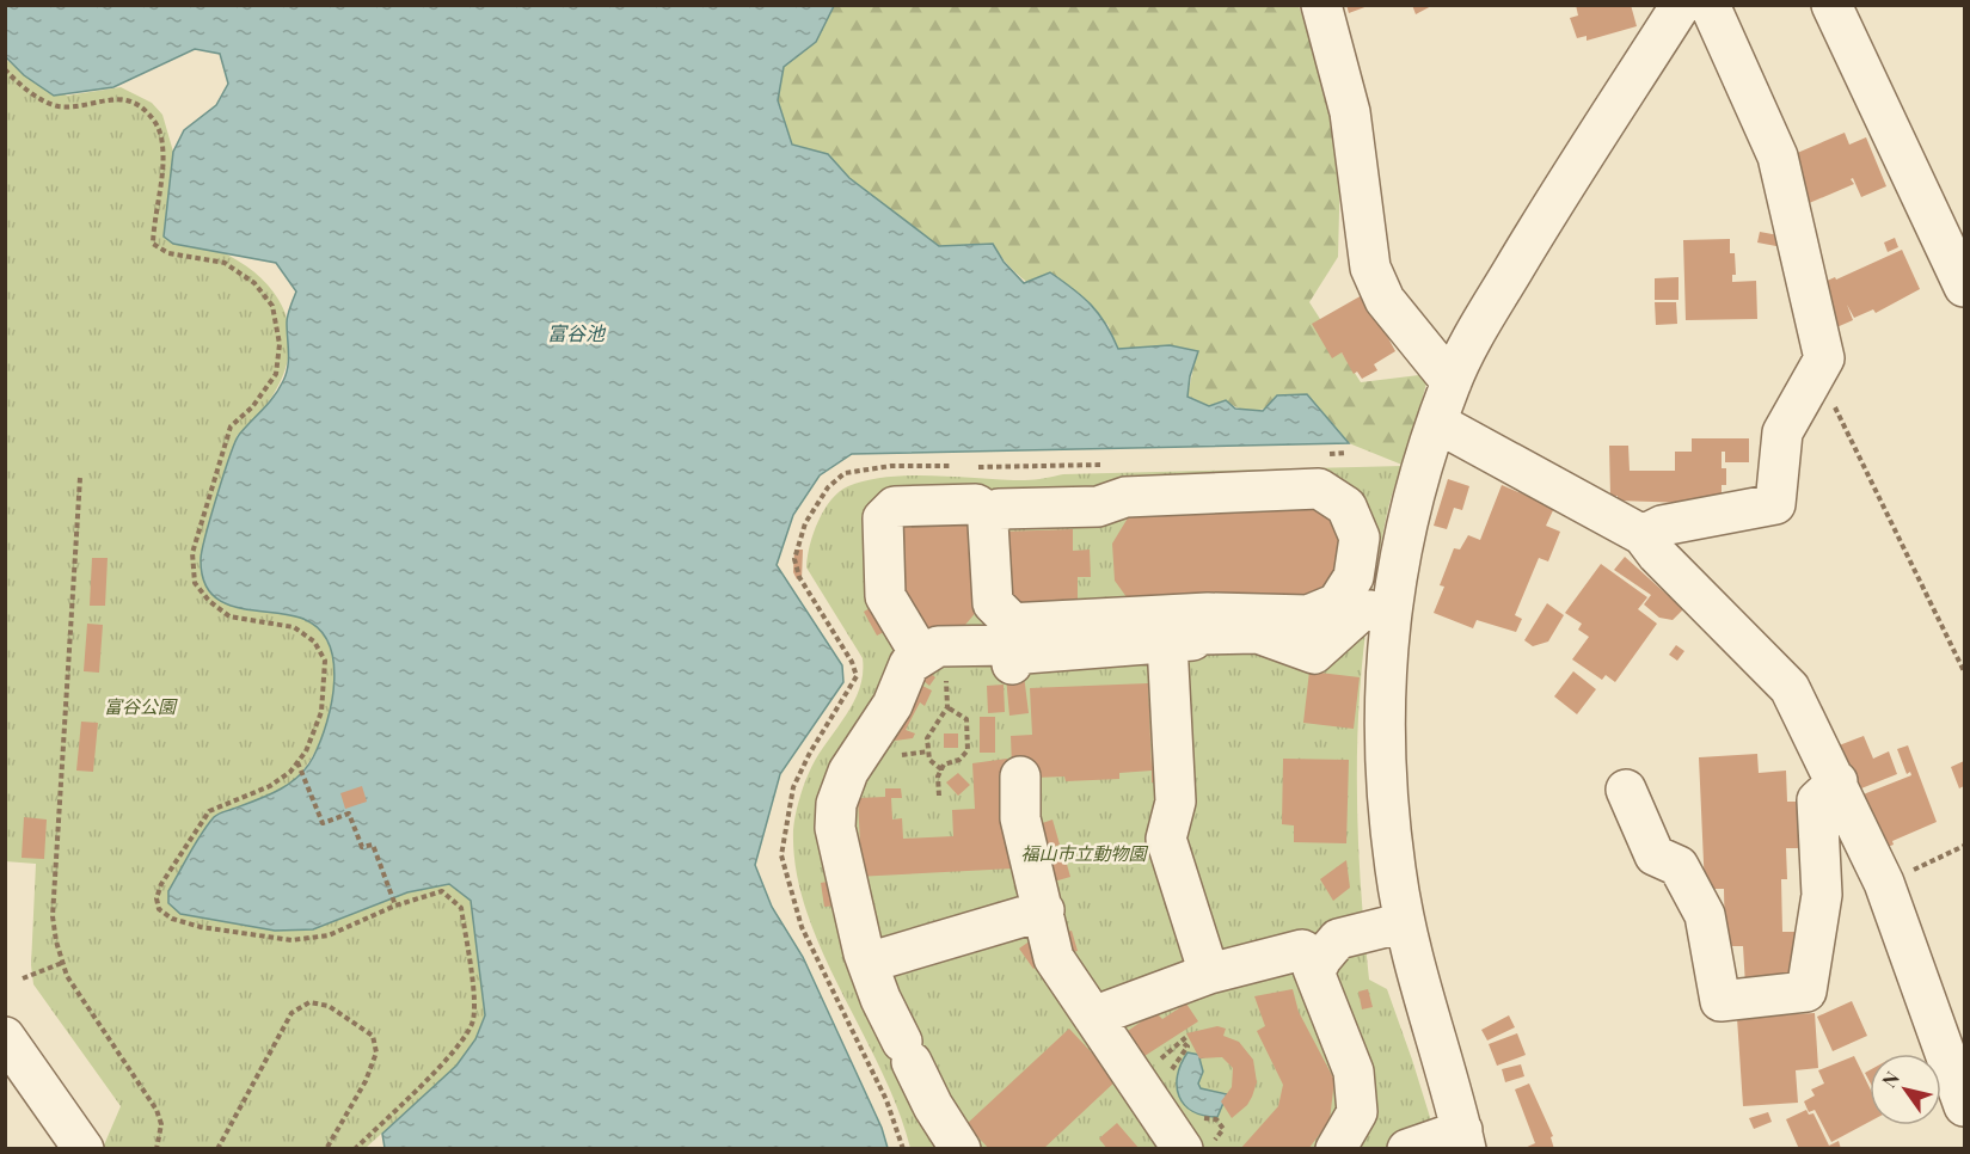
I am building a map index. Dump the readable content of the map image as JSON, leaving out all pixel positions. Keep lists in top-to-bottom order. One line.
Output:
{"water":["富谷池"],"parks":["富谷公園","福山市立動物園"],"north":"top left"}
